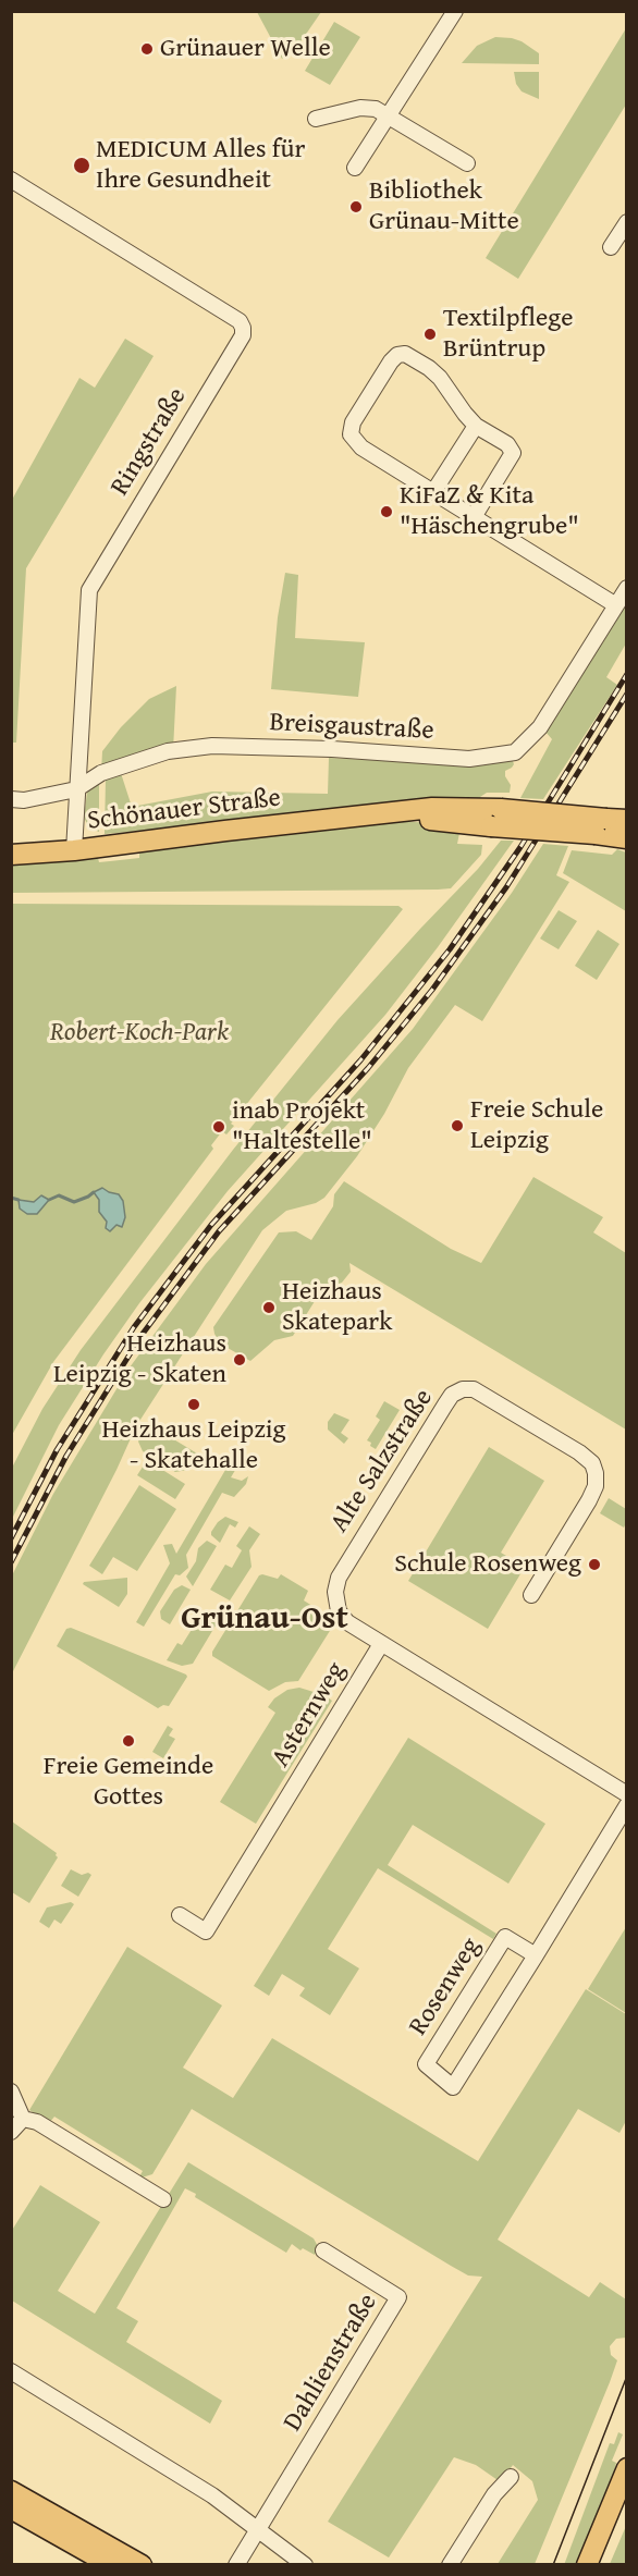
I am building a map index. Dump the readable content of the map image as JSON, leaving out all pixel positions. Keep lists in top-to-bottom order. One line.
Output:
{"streets":{"main road":["Schönauer Straße"],"street":["Ringstraße","Breisgaustraße","Alte Salzstraße","Asternweg","Rosenweg","Dahlienstraße"]},"crossings":[["Ringstraße","Breisgaustraße"],["Alte Salzstraße","Asternweg"]],"districts":["Grünau-Ost"],"parks":["Robert-Koch-Park"],"places":["Grünauer Welle","MEDICUM Alles für Ihre Gesundheit","Bibliothek Grünau-Mitte","Textilpflege Brüntrup","KiFaZ & Kita \"Häschengrube\"","Freie Schule Leipzig","inab Projekt \"Haltestelle\"","Heizhaus Skatepark","Heizhaus Leipzig - Skaten","Heizhaus Leipzig - Skatehalle","Schule Rosenweg","Freie Gemeinde Gottes"]}
